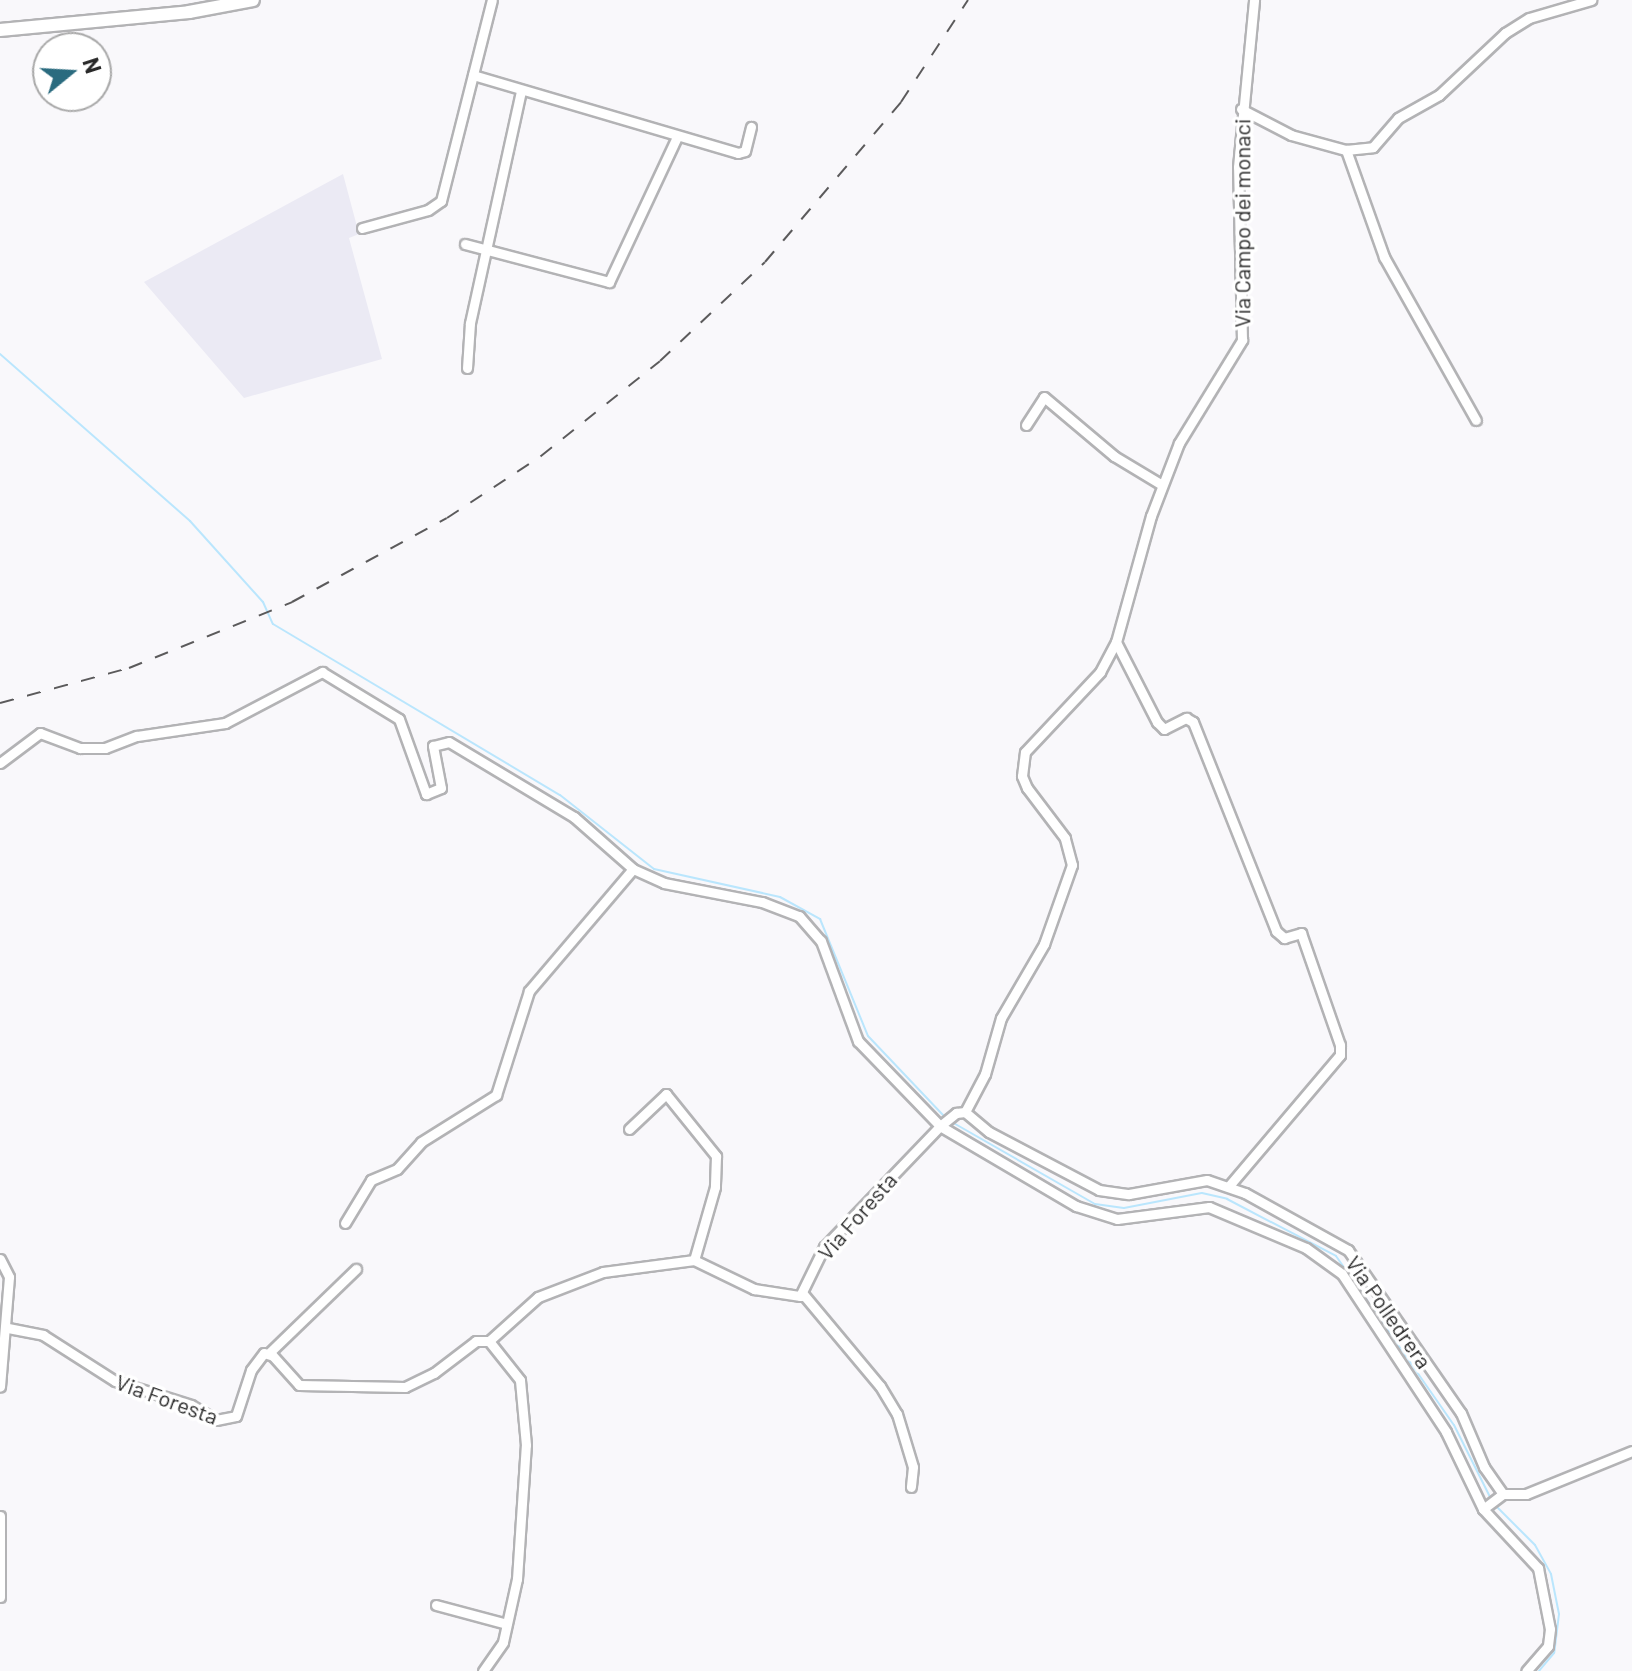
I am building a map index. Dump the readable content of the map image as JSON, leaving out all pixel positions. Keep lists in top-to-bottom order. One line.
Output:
{"streets":{"street":["Via Campo dei monaci","Via Foresta","Via Polledrera"]},"crossings":[["Via Campo dei monaci","Via Foresta"],["Via Campo dei monaci","Via Polledrera"],["Via Foresta","Via Polledrera"]],"north":"right"}
